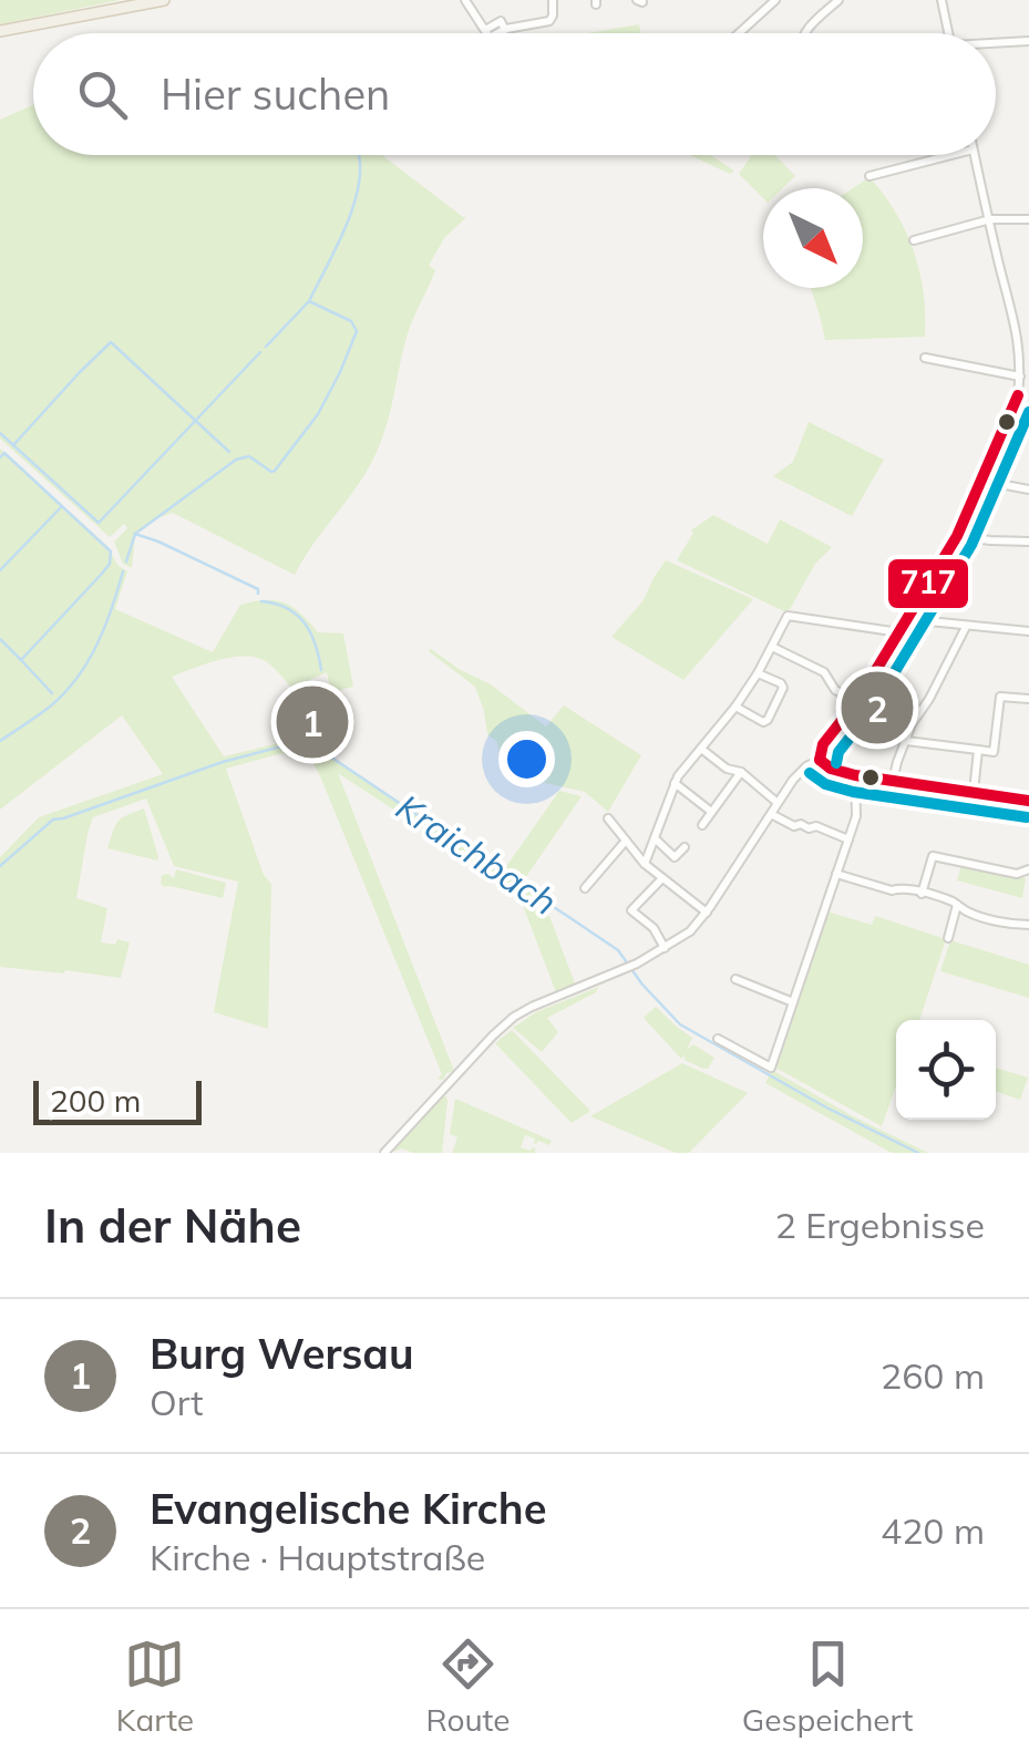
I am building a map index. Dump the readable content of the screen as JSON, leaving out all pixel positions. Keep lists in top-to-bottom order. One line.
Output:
{"water":["Kraichbach"],"lines":["transit line 717"],"scale_bar":"200 m","north":"bottom right","page":{"search":"Hier suchen","pins":["2","1"],"scale":"200 m","heading":["In der Nähe","2 Ergebnisse"],"list":[{"mark":"1","name":"Burg Wersau","note":"Ort","value":"260 m"},{"mark":"2","name":"Evangelische Kirche","note":"Kirche · Hauptstraße","value":"420 m"}],"nav":["Karte","Route","Gespeichert"]}}
